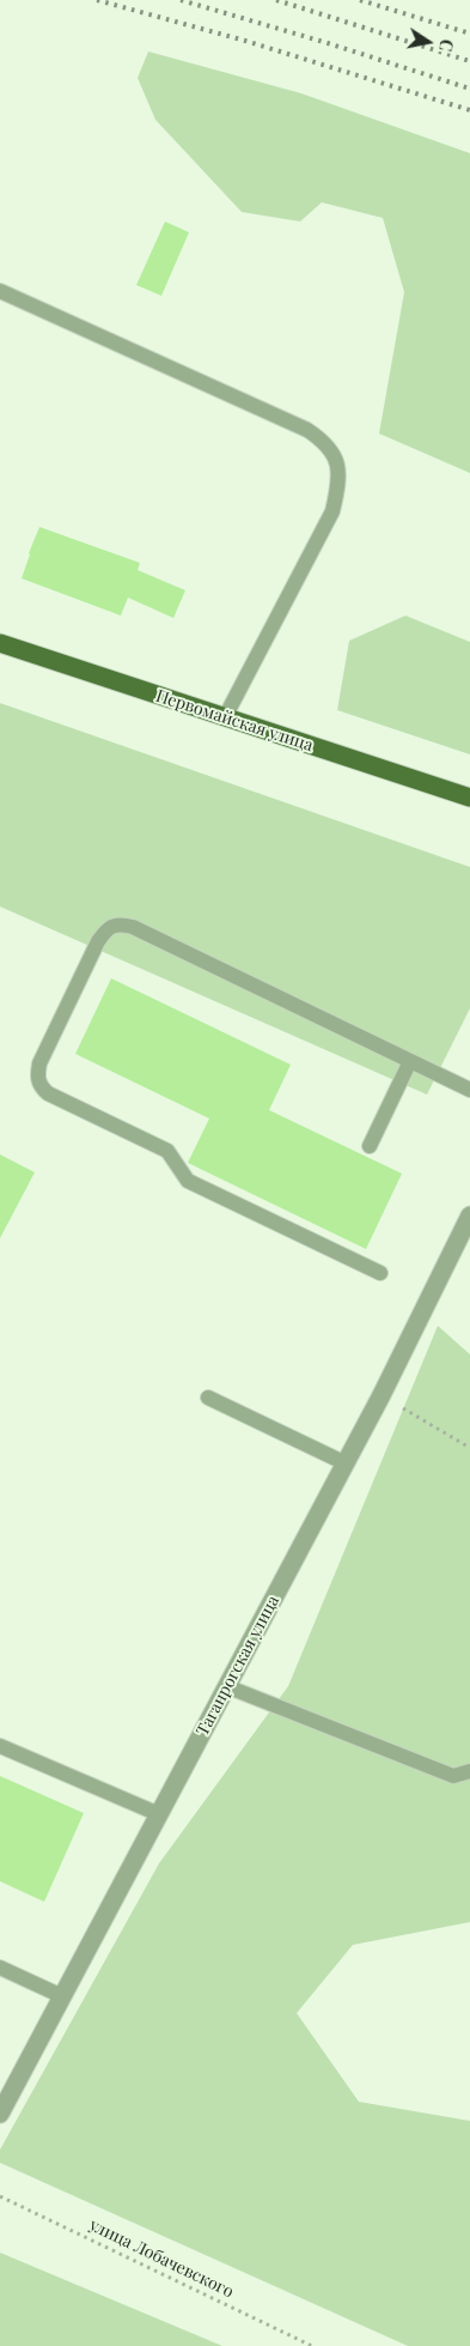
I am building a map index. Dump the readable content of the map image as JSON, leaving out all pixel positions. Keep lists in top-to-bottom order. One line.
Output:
{"streets":{"main road":["Первомайская улица"],"street":["Таганрогская улица"],"path":["улица Лобачевского"]},"north":"right"}
